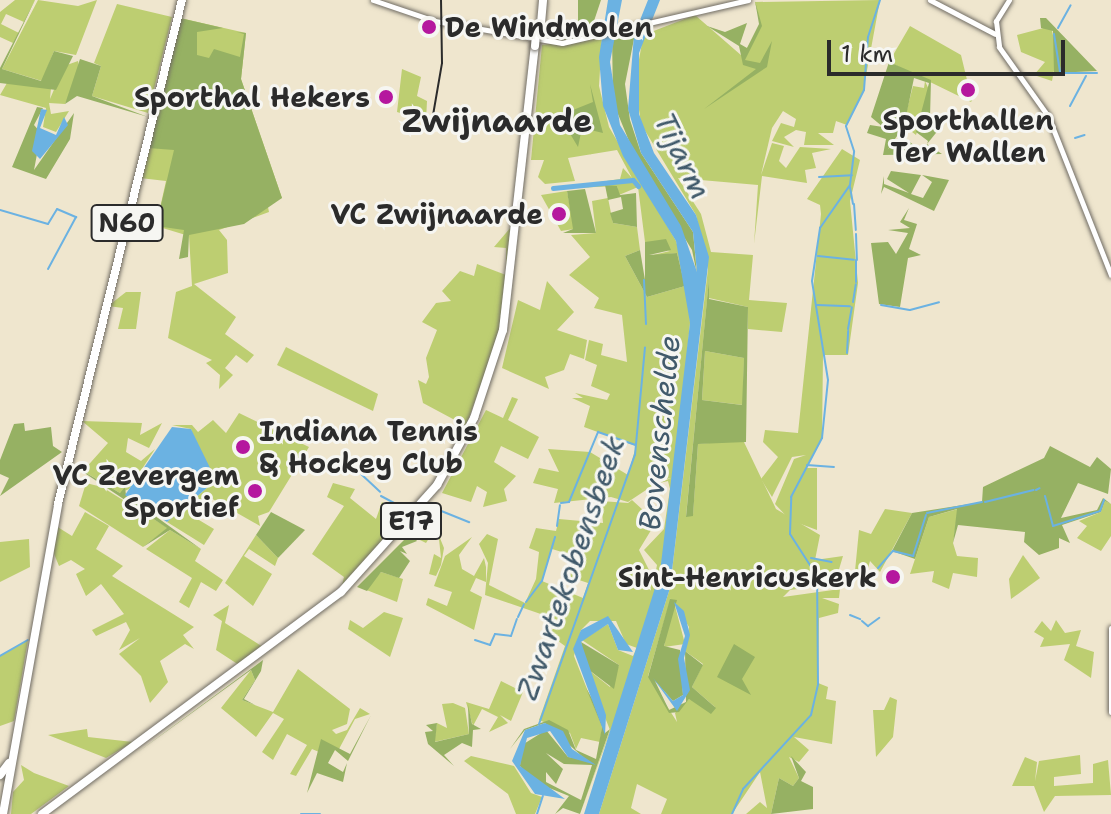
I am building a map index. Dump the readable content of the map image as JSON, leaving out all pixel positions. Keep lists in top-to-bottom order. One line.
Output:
{"streets":{"highway":["N60","E17"]},"districts":["Zwijnaarde"],"water":["Tijarm","Bovenschelde","Zwartekobensbeek"],"places":["De Windmolen","Sporthallen Ter Wallen","Sporthal Hekers","VC Zwijnaarde","Indiana Tennis & Hockey Club","VC Zevergem Sportief","Sint-Henricuskerk"],"scale_bar":"1 km"}
